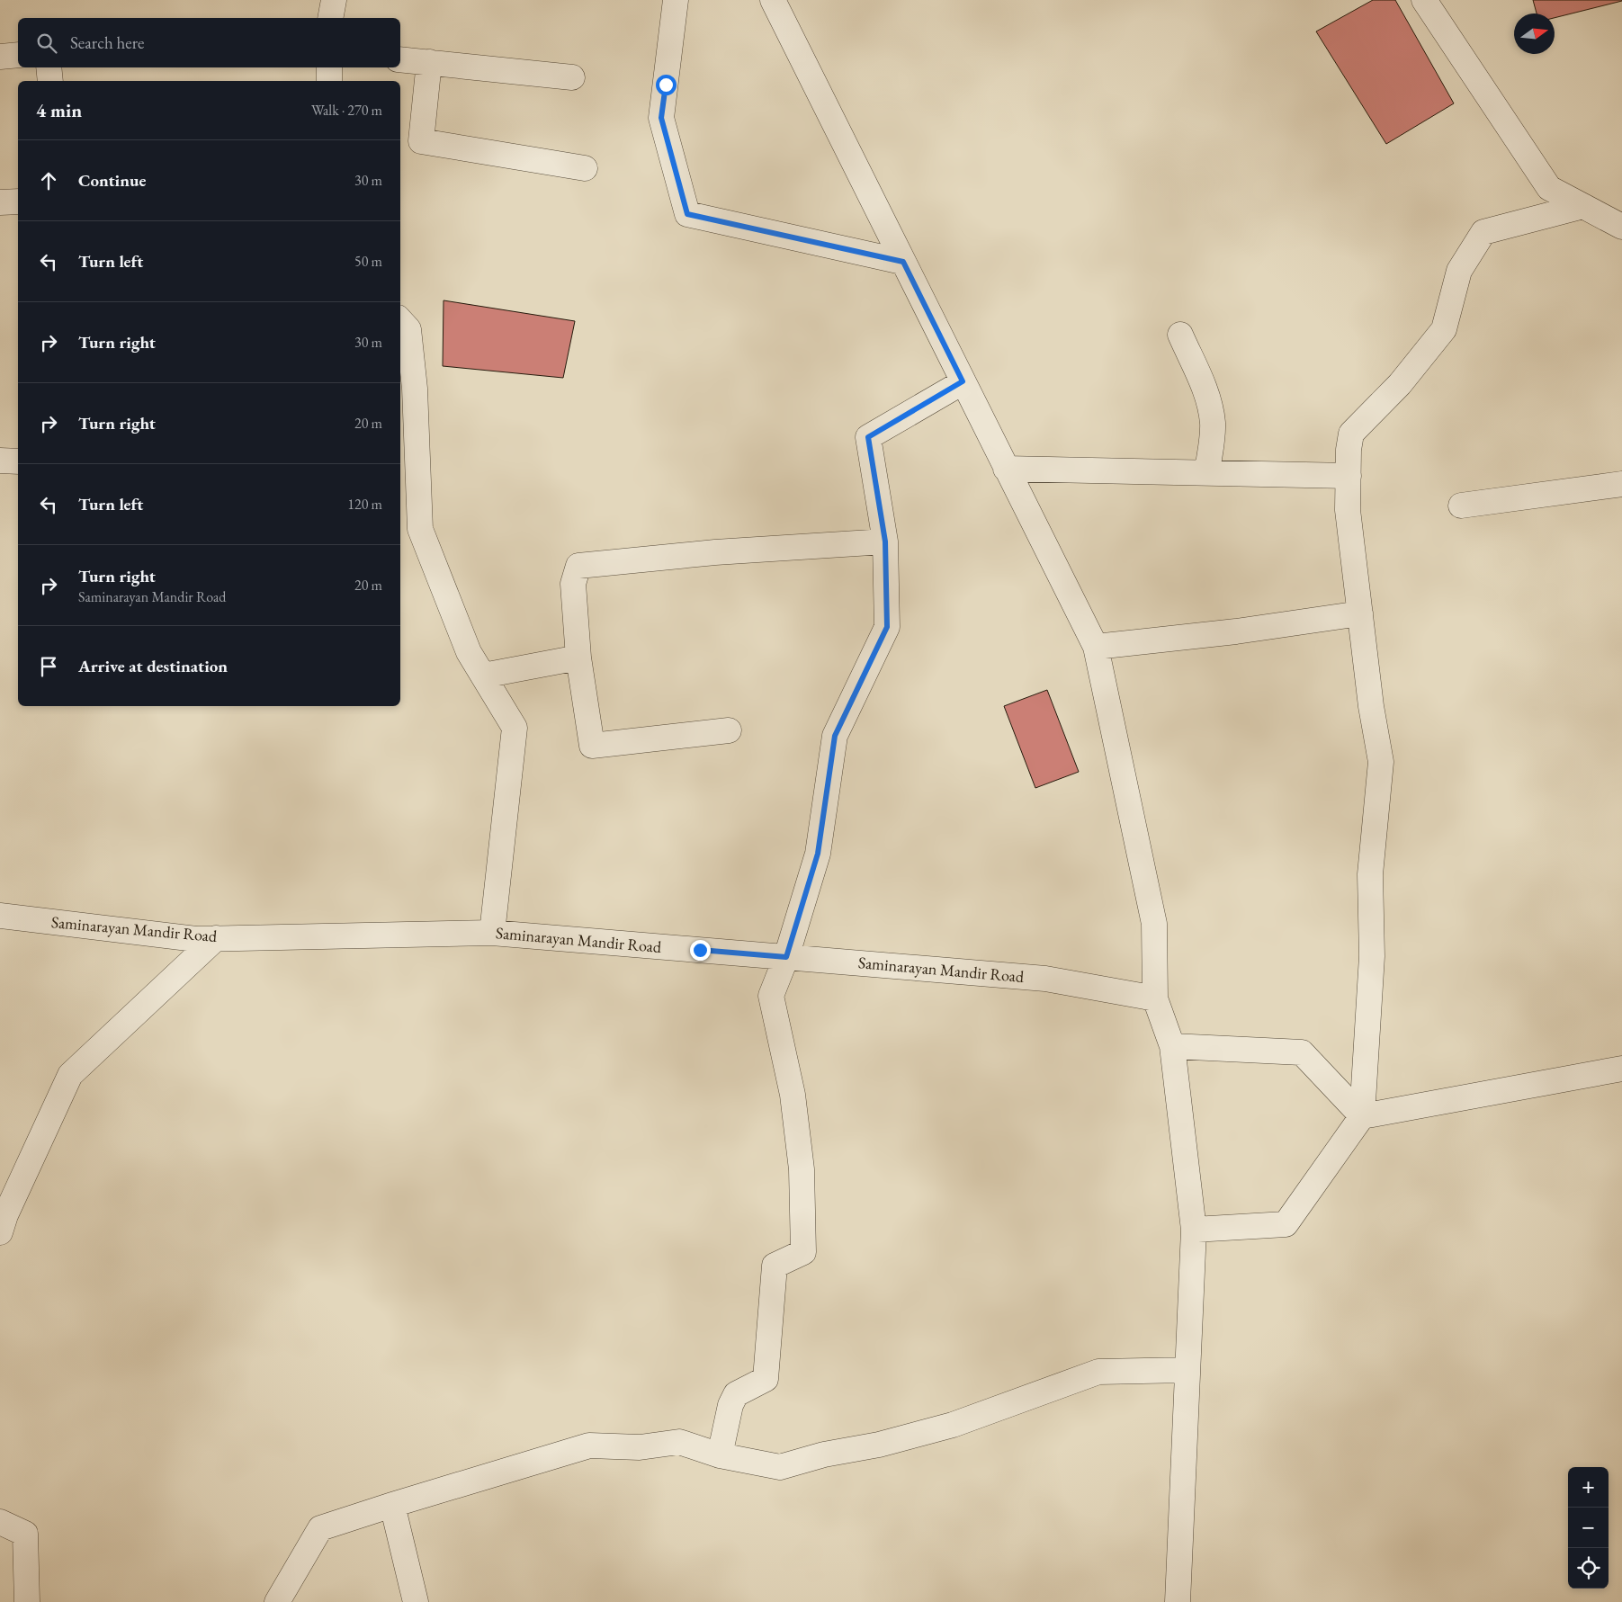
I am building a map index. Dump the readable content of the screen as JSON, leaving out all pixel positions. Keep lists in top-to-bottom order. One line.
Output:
{"streets":{"street":["Saminarayan Mandir Road"]},"north":"right","page":{"search":"Search here","heading":["4 min","Walk · 270 m"],"list":[["Continue","30 m"],["Turn left","50 m"],["Turn right","30 m"],["Turn right","20 m"],["Turn left","120 m"],["Turn right","Saminarayan Mandir Road","20 m"],"Arrive at destination"],"map_buttons":["+","−"]}}
